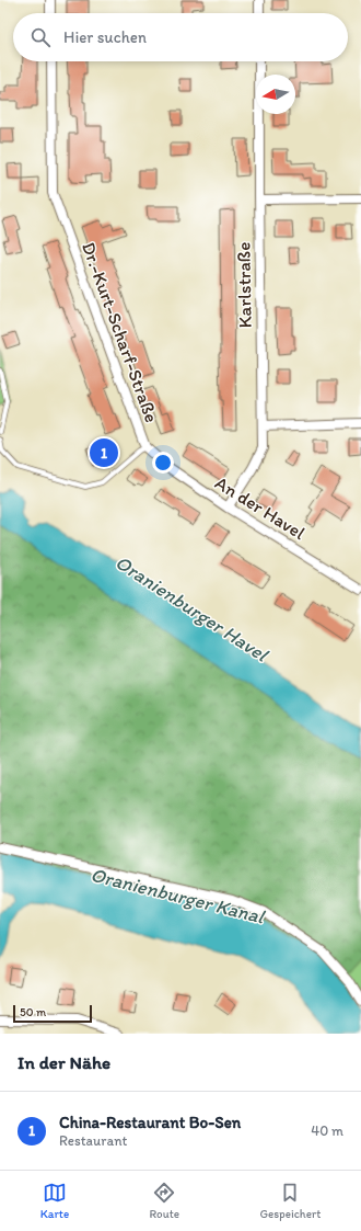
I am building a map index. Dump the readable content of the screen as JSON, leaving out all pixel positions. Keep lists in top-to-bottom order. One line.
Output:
{"streets":{"street":["Karlstraße","Dr.-Kurt-Scharf-Straße","An der Havel"]},"crossings":[["Karlstraße","An der Havel"],["Dr.-Kurt-Scharf-Straße","An der Havel"]],"water":["Oranienburger Havel","Oranienburger Kanal"],"scale_bar":"50 m","north":"left","page":{"search":"Hier suchen","pins":"1","scale":"50 m","heading":"In der Nähe","list":[{"mark":"1","name":"China-Restaurant Bo-Sen","note":"Restaurant","value":"40 m"}],"nav":["Karte","Route","Gespeichert"]}}
